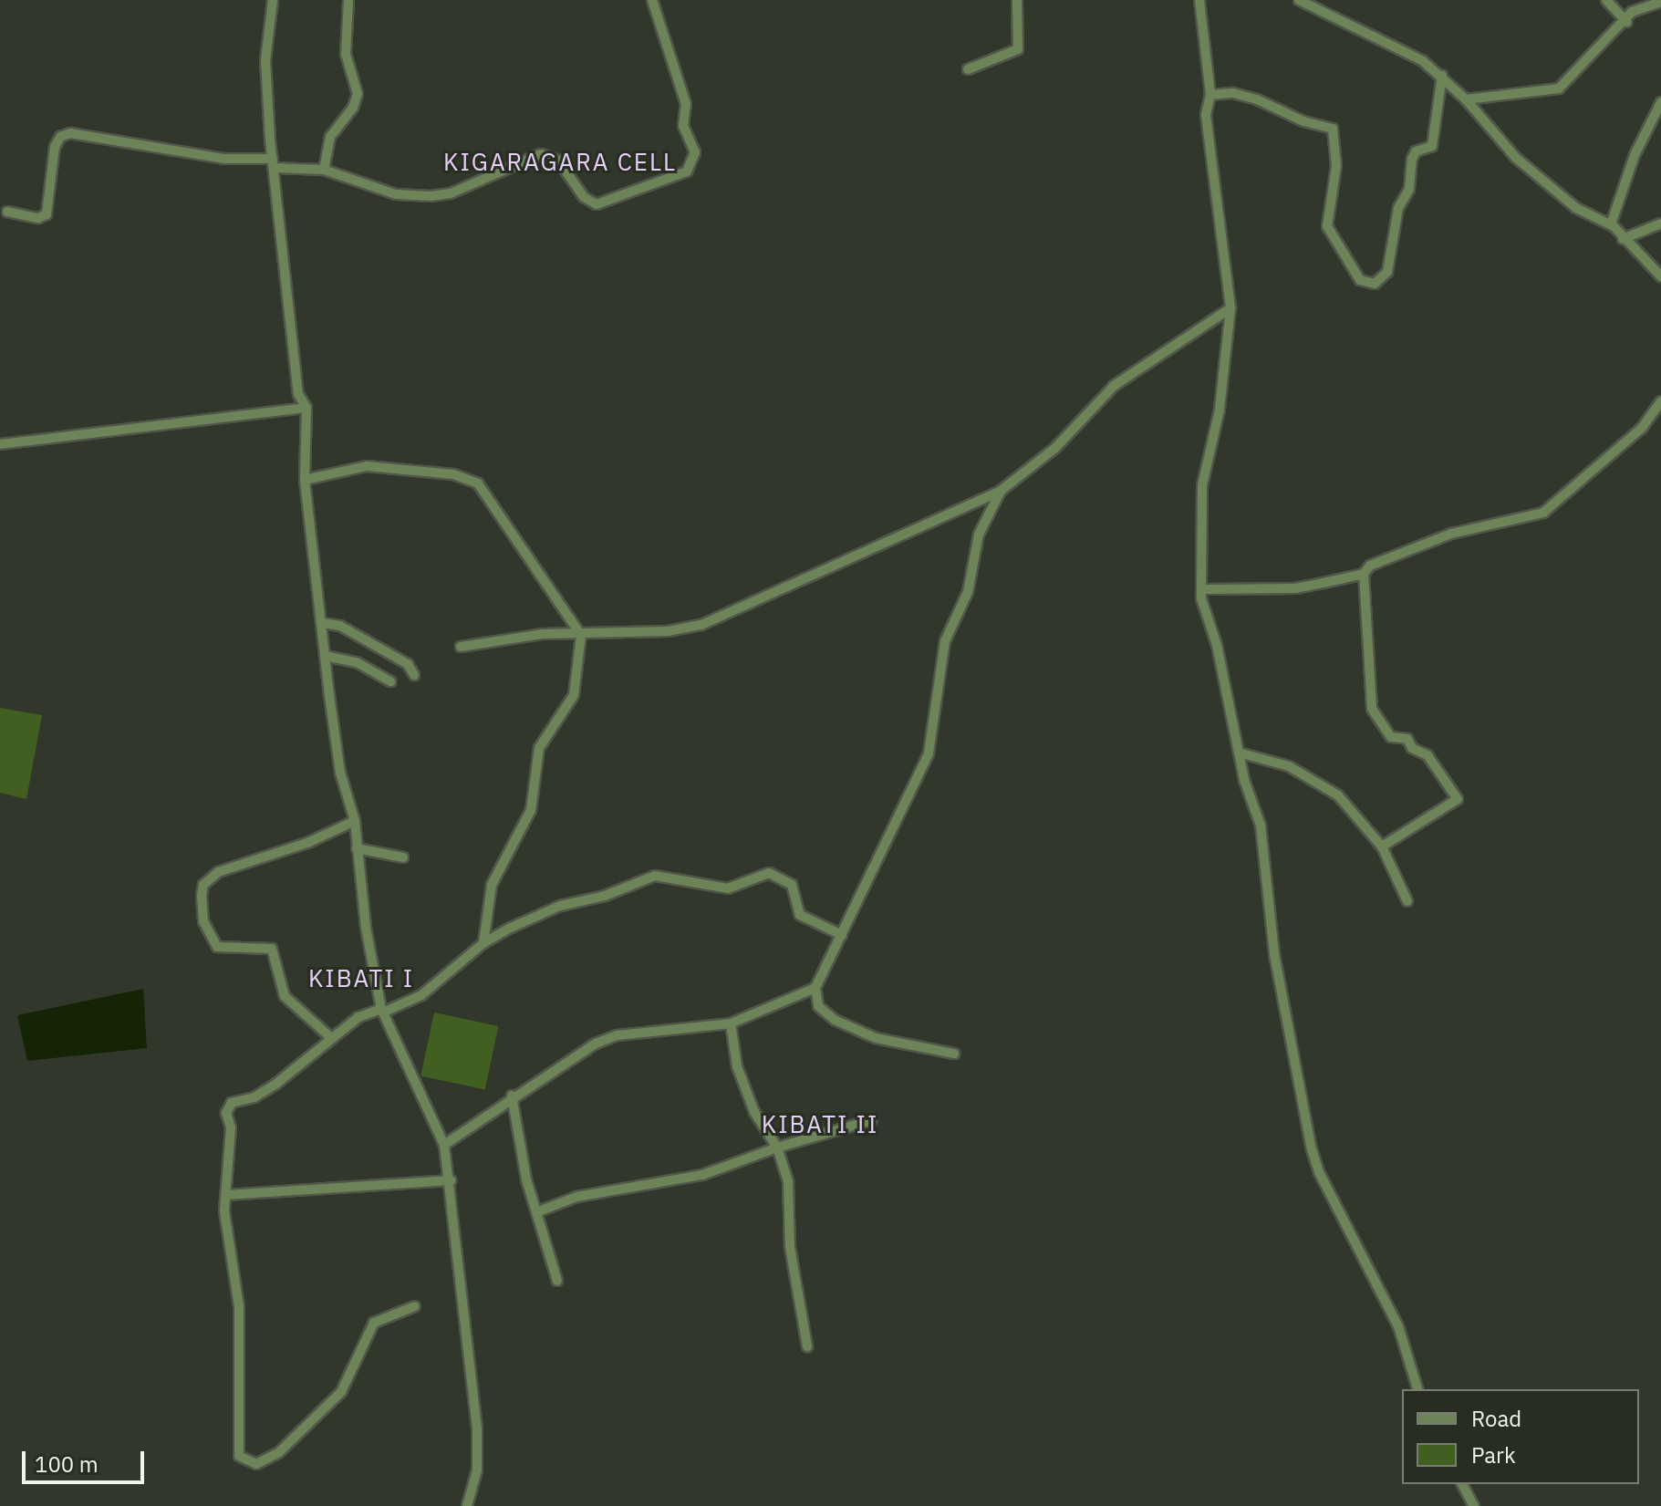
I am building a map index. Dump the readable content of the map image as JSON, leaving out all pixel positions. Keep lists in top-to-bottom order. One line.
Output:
{"districts":["KIGARAGARA CELL","KIBATI I","KIBATI II"],"legend":["Road","Park"],"scale_bar":"100 m"}
